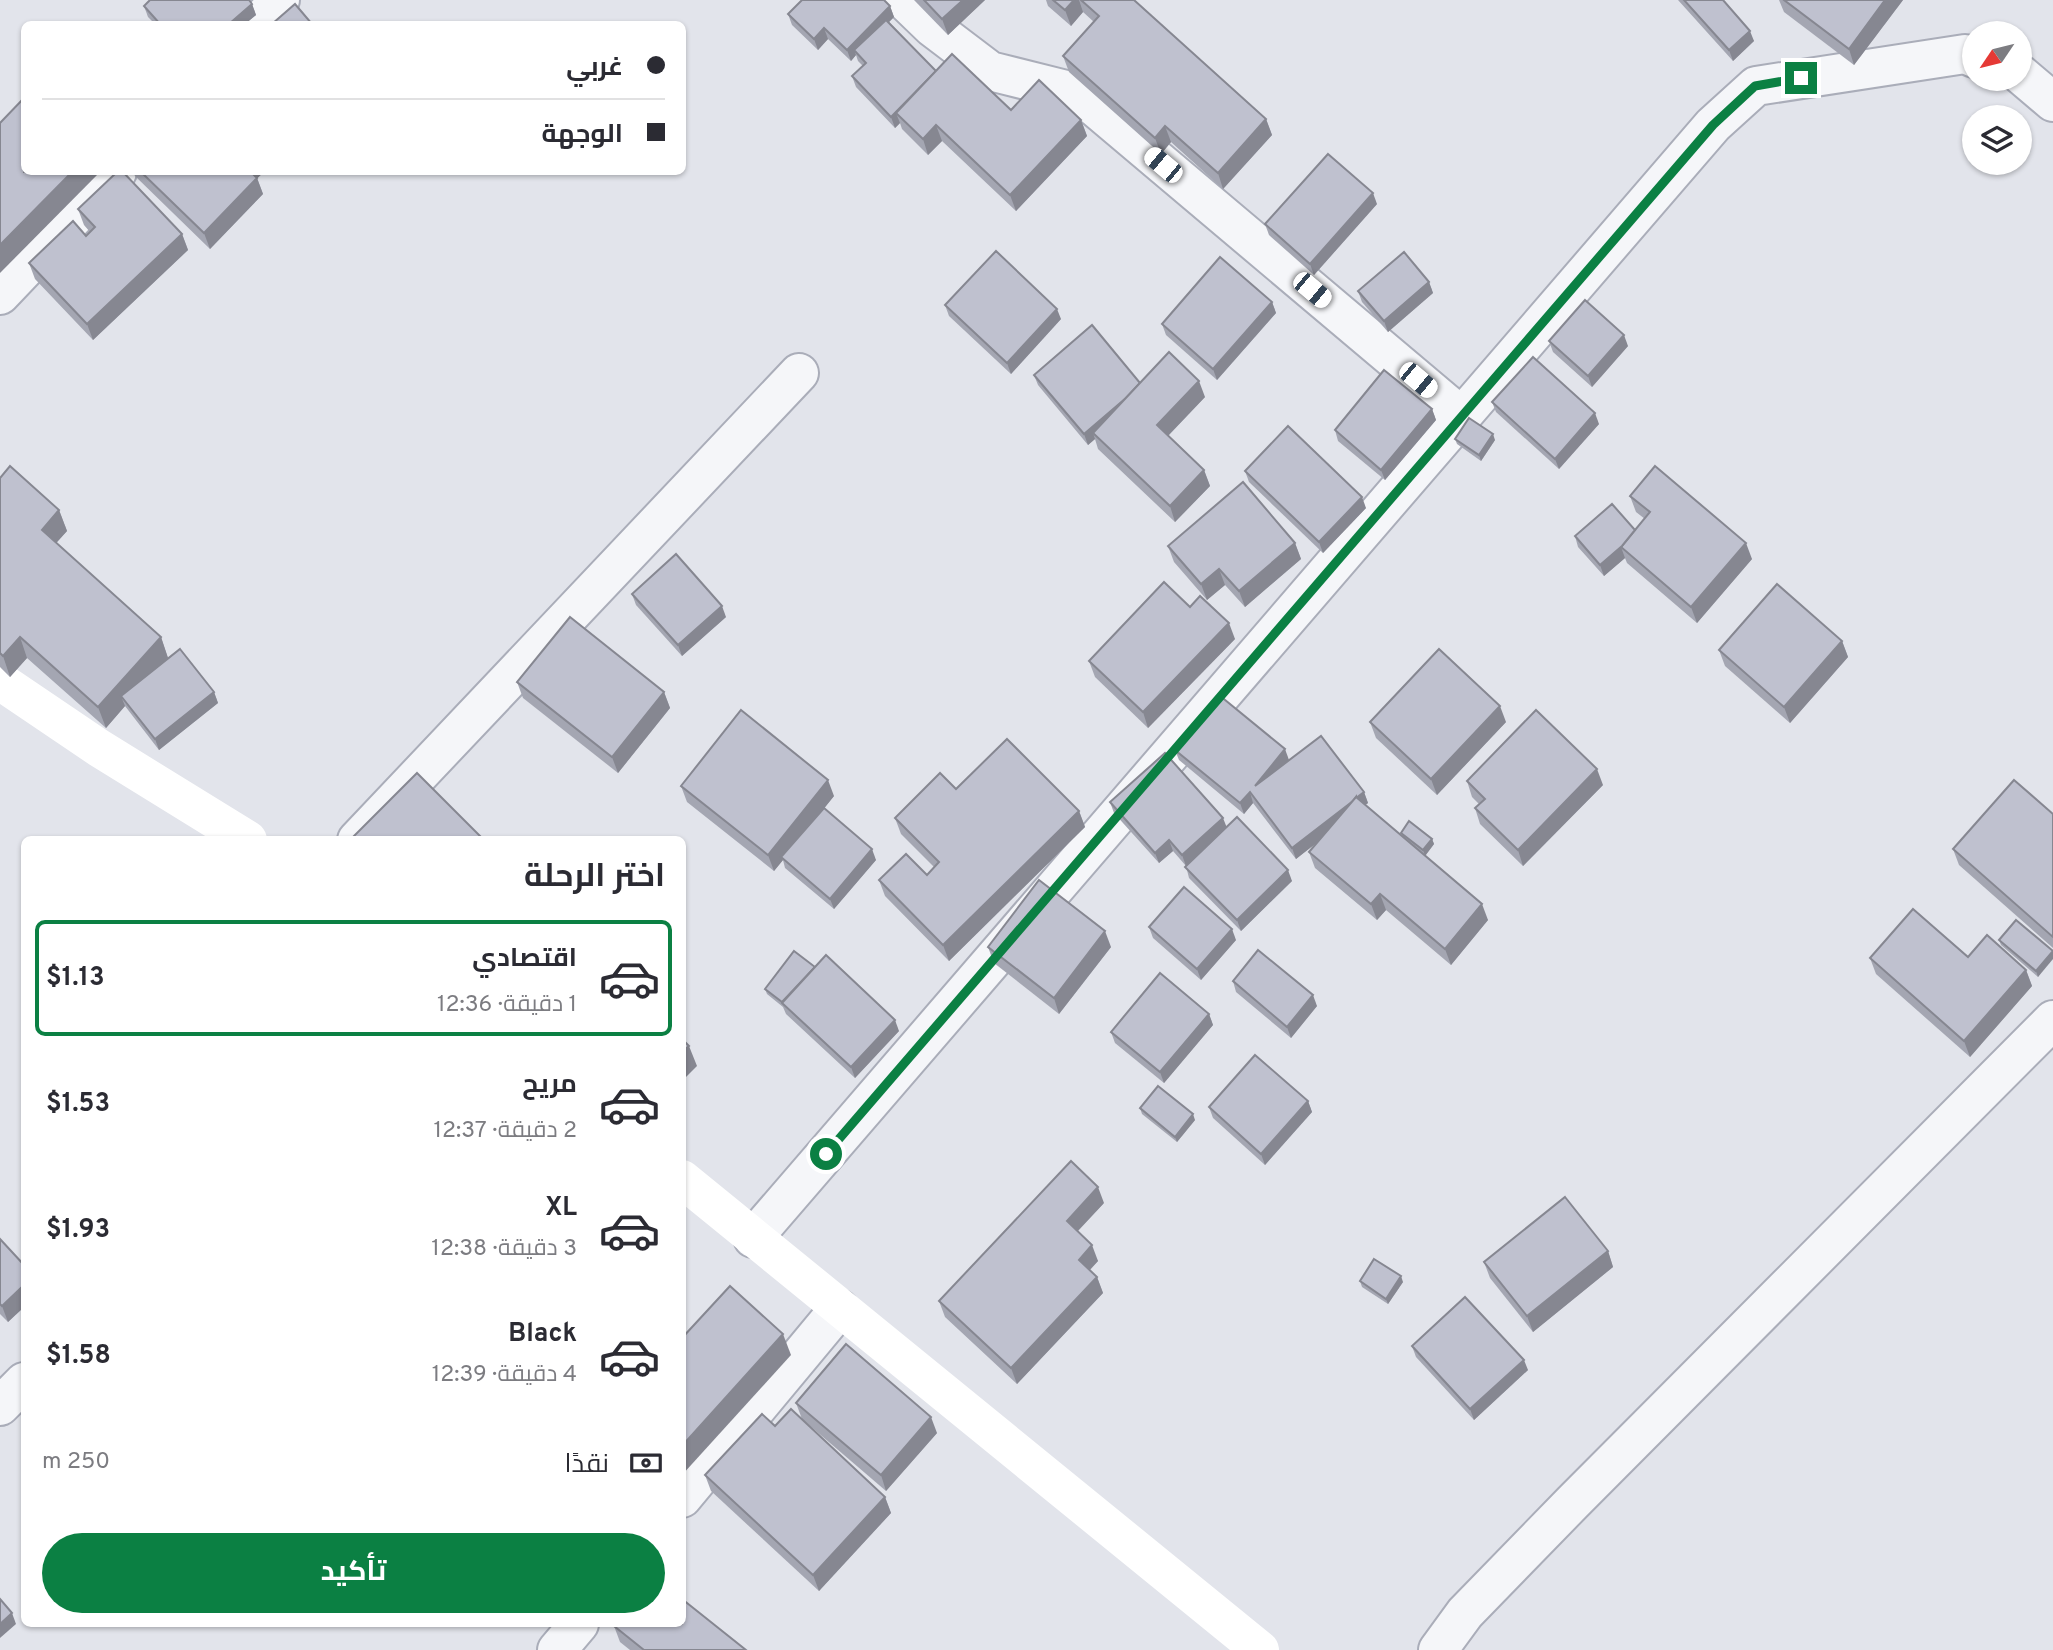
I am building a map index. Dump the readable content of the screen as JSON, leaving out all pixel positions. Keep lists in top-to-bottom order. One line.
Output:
{"north":"bottom left","page":{"banner":["غربي","الوجهة"],"heading":"اختر الرحلة","list":[{"name":"اقتصادي","note":"1 دقيقة · 12:36","value":"$1.13"},{"name":"مريح","note":"2 دقيقة · 12:37","value":"$1.53"},{"name":"XL","note":"3 دقيقة · 12:38","value":"$1.93"},{"name":"Black","note":"4 دقيقة · 12:39","value":"$1.58"}],"pay":["نقدًا","250 m"],"buttons":"تأكيد"}}
